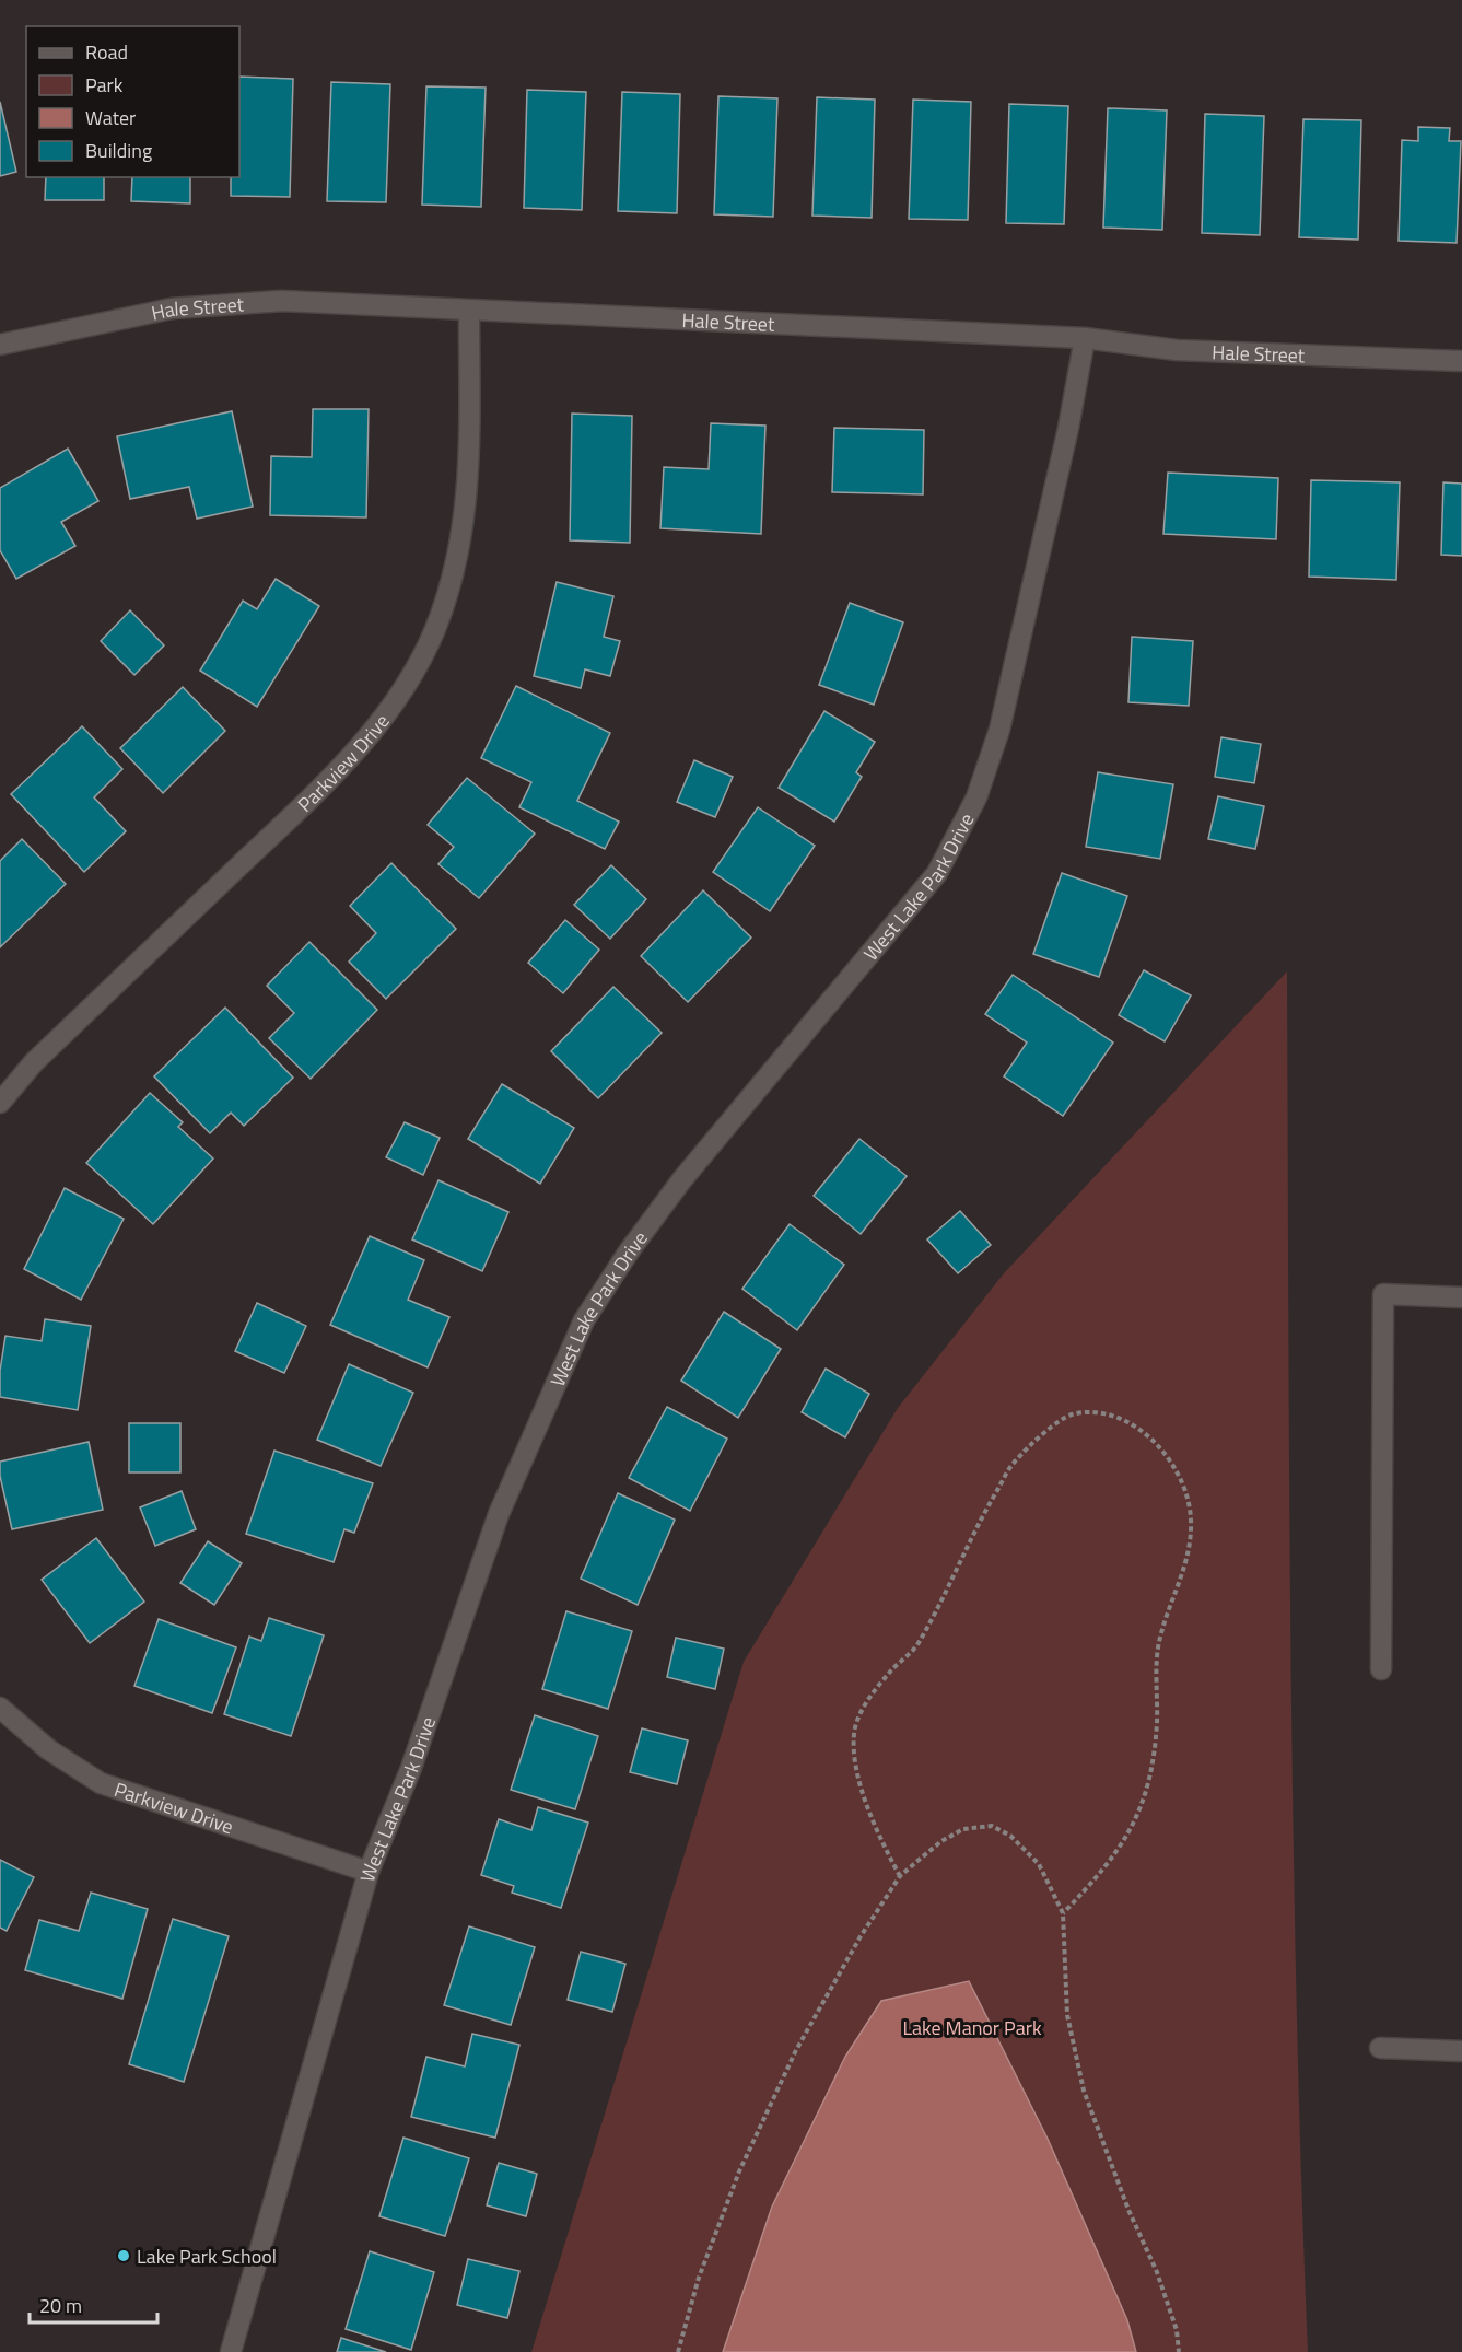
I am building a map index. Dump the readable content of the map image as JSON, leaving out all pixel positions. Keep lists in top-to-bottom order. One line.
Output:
{"streets":{"street":["Hale Street","Parkview Drive","West Lake Park Drive"]},"crossings":[["Hale Street","Parkview Drive"],["Hale Street","West Lake Park Drive"],["Parkview Drive","West Lake Park Drive"]],"parks":["Lake Manor Park"],"places":["Lake Park School"],"legend":["Road","Park","Water","Building"],"scale_bar":"20 m"}
